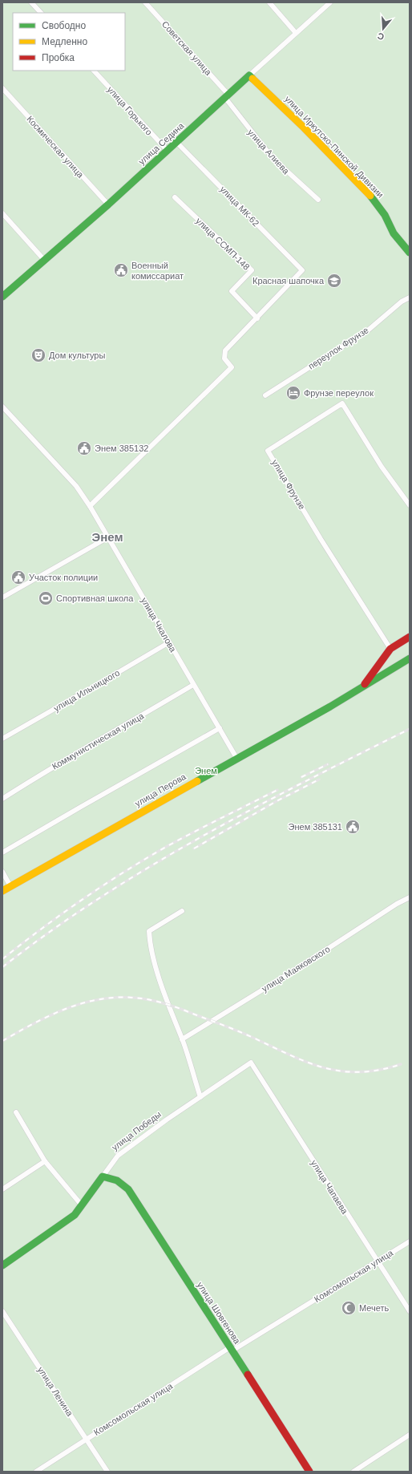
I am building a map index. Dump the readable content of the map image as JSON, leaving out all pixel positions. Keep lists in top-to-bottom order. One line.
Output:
{"streets":{"main road":["улица Седина","улица Иркутско-Пинской Дивизии","улица Перова","улица Победы","улица Шовгенова"],"street":["Советская улица","улица Горького","Космическая улица","улица Алиева","улица МК-62","улица ССМП-148","переулок Фрунзе","улица Фрунзе","улица Чкалова","улица Ильницкого","Коммунистическая улица","улица Маяковского","улица Чапаева","Комсомольская улица","улица Ленина"]},"crossings":[["Советская улица","улица Седина"],["Советская улица","улица Алиева"],["улица Горького","улица Седина"],["улица Седина","Космическая улица"],["улица Седина","улица Иркутско-Пинской Дивизии"],["улица Седина","улица Алиева"],["улица Седина","улица МК-62"],["улица МК-62","улица ССМП-148"],["улица Фрунзе","улица Перова"],["улица Чкалова","улица Ильницкого"],["улица Чкалова","Коммунистическая улица"],["улица Чкалова","улица Перова"],["улица Победы","улица Чапаева"],["улица Победы","улица Шовгенова"],["улица Чапаева","Комсомольская улица"],["Комсомольская улица","улица Шовгенова"],["Комсомольская улица","улица Ленина"]],"districts":["Энем"],"parks":["Энем"],"places":{"public building":["Военный комиссариат","Энем 385132","Участок полиции","Энем 385131"],"school or university":["Красная шапочка"],"theatre":["Дом культуры"],"hotel":["Фрунзе переулок"],"sports":["Спортивная школа"],"mosque":["Мечеть"]},"legend":["Свободно","Медленно","Пробка"],"north":"bottom"}
